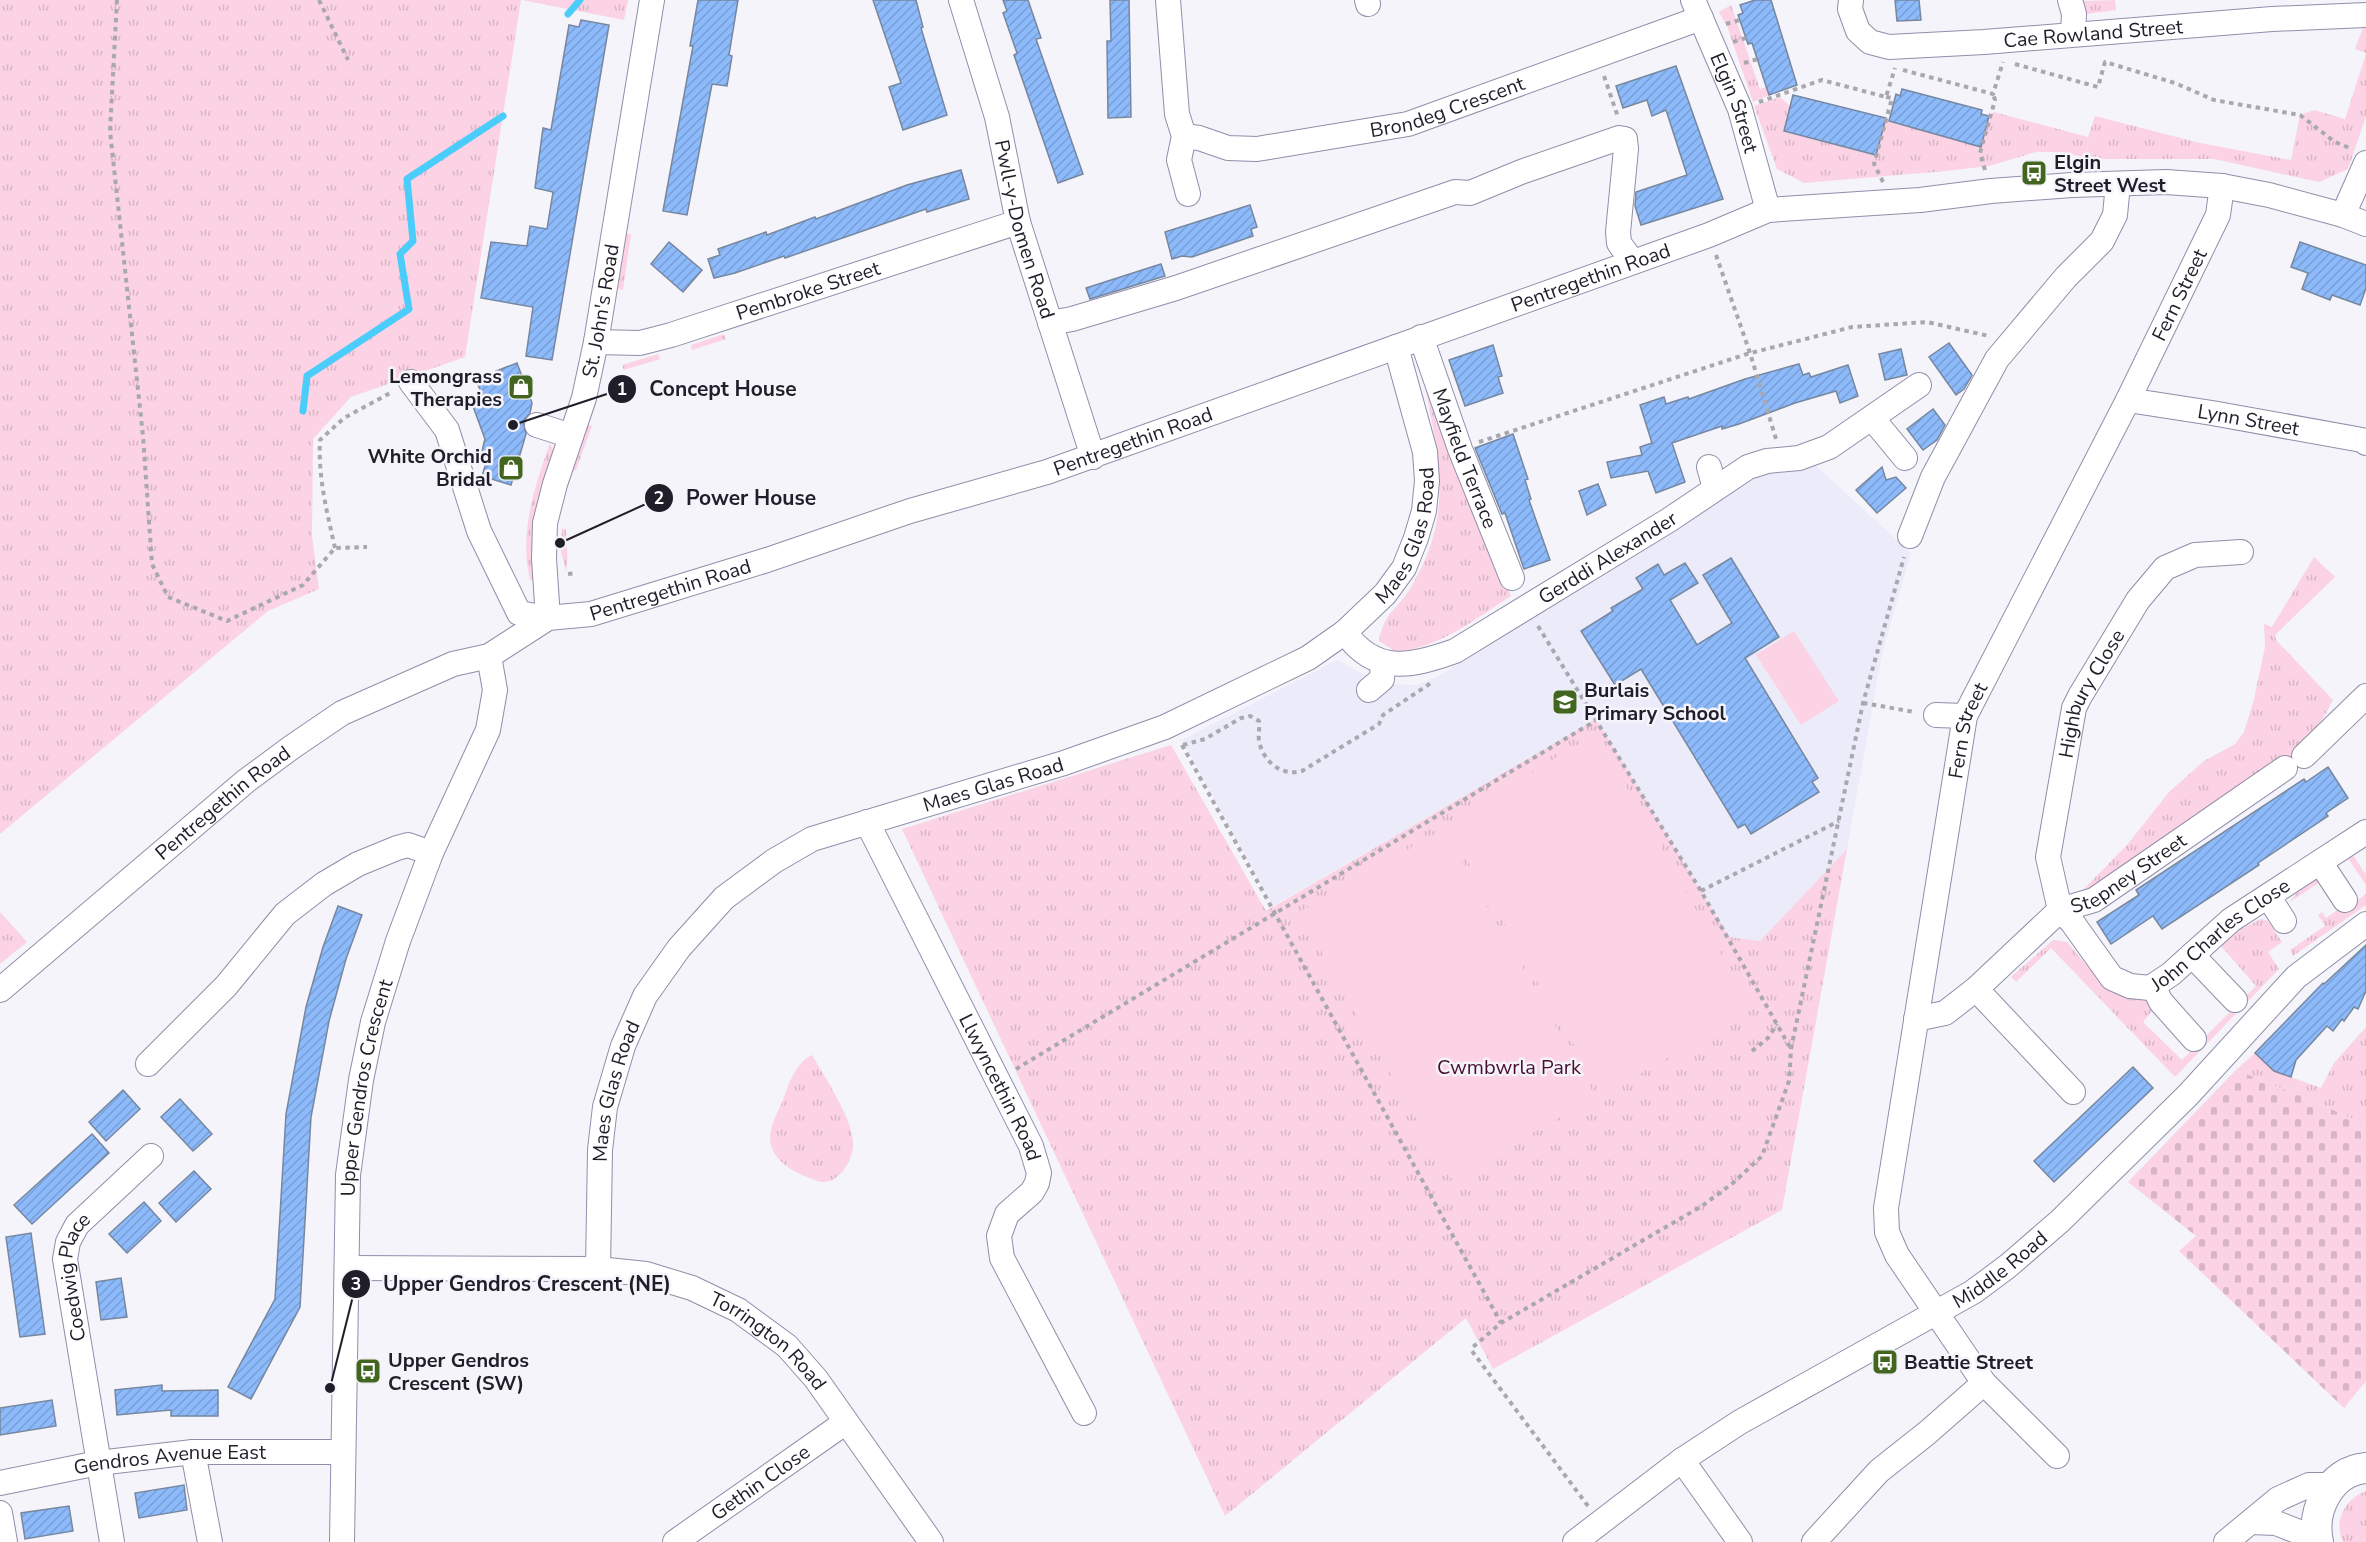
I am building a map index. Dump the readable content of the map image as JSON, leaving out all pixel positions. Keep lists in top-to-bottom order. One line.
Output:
{"streets":{"street":["Cae Rowland Street","Elgin Street","Brondeg Crescent","Pwll-y-Domen Road","Pentregethin Road","Pembroke Street","Fern Street","St. John's Road","Lynn Street","Mayfield Terrace","Maes Glas Road","Gerddi Alexander","Highbury Close","Stepney Street","John Charles Close","Upper Gendros Crescent","Llwyncethin Road","Middle Road","Coedwig Place","Torrington Road","Gendros Avenue East","Gethin Close"]},"crossings":[["Elgin Street","Brondeg Crescent"],["Elgin Street","Pentregethin Road"],["Pwll-y-Domen Road","Pentregethin Road"],["Pwll-y-Domen Road","Pembroke Street"],["Pentregethin Road","Fern Street"],["Pentregethin Road","St. John's Road"],["Pentregethin Road","Mayfield Terrace"],["Pentregethin Road","Maes Glas Road"],["Pentregethin Road","Upper Gendros Crescent"],["Pembroke Street","St. John's Road"],["Fern Street","Lynn Street"],["Fern Street","Stepney Street"],["Fern Street","Middle Road"],["Maes Glas Road","Gerddi Alexander"],["Maes Glas Road","Llwyncethin Road"],["Maes Glas Road","Torrington Road"],["Highbury Close","Stepney Street"],["Highbury Close","John Charles Close"],["Stepney Street","John Charles Close"],["Upper Gendros Crescent","Torrington Road"],["Upper Gendros Crescent","Gendros Avenue East"],["Coedwig Place","Gendros Avenue East"],["Torrington Road","Gethin Close"]],"parks":["Cwmbwrla Park"],"places":{"bus stop":["Elgin Street West","Beattie Street","Upper Gendros Crescent (SW)"],"shop":["Lemongrass Therapies","White Orchid Bridal"],"other":["Concept House","Power House","Upper Gendros Crescent (NE)"],"school or university":["Burlais Primary School"]}}
